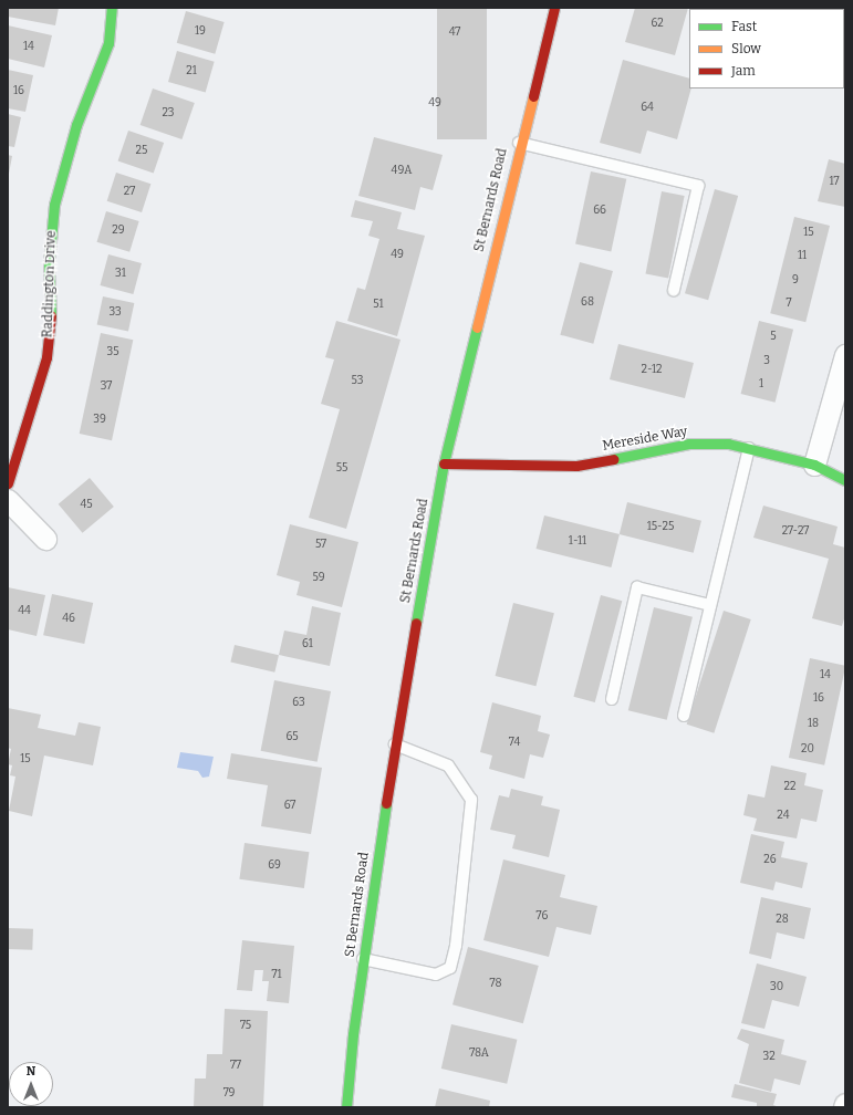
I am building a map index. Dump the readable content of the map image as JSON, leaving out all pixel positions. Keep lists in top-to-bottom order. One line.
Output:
{"streets":{"street":["St Bernards Road","Raddington Drive","Mereside Way"]},"crossings":[["St Bernards Road","Mereside Way"]],"house_numbers":["62","19","47","14","21","16","49","64","23","25","49A","17","27","66","29","15","49","11","31","9","68","7","51","33","5","35","3","2-12","53","1","37","39","55","45","15-25","27-27","1-11","57","59","44","46","61","14","16","63","18","65","74","20","15","22","67","24","26","69","76","28","71","78","30","75","78A","32","77","79"],"legend":["Fast","Slow","Jam"],"north":"top"}
